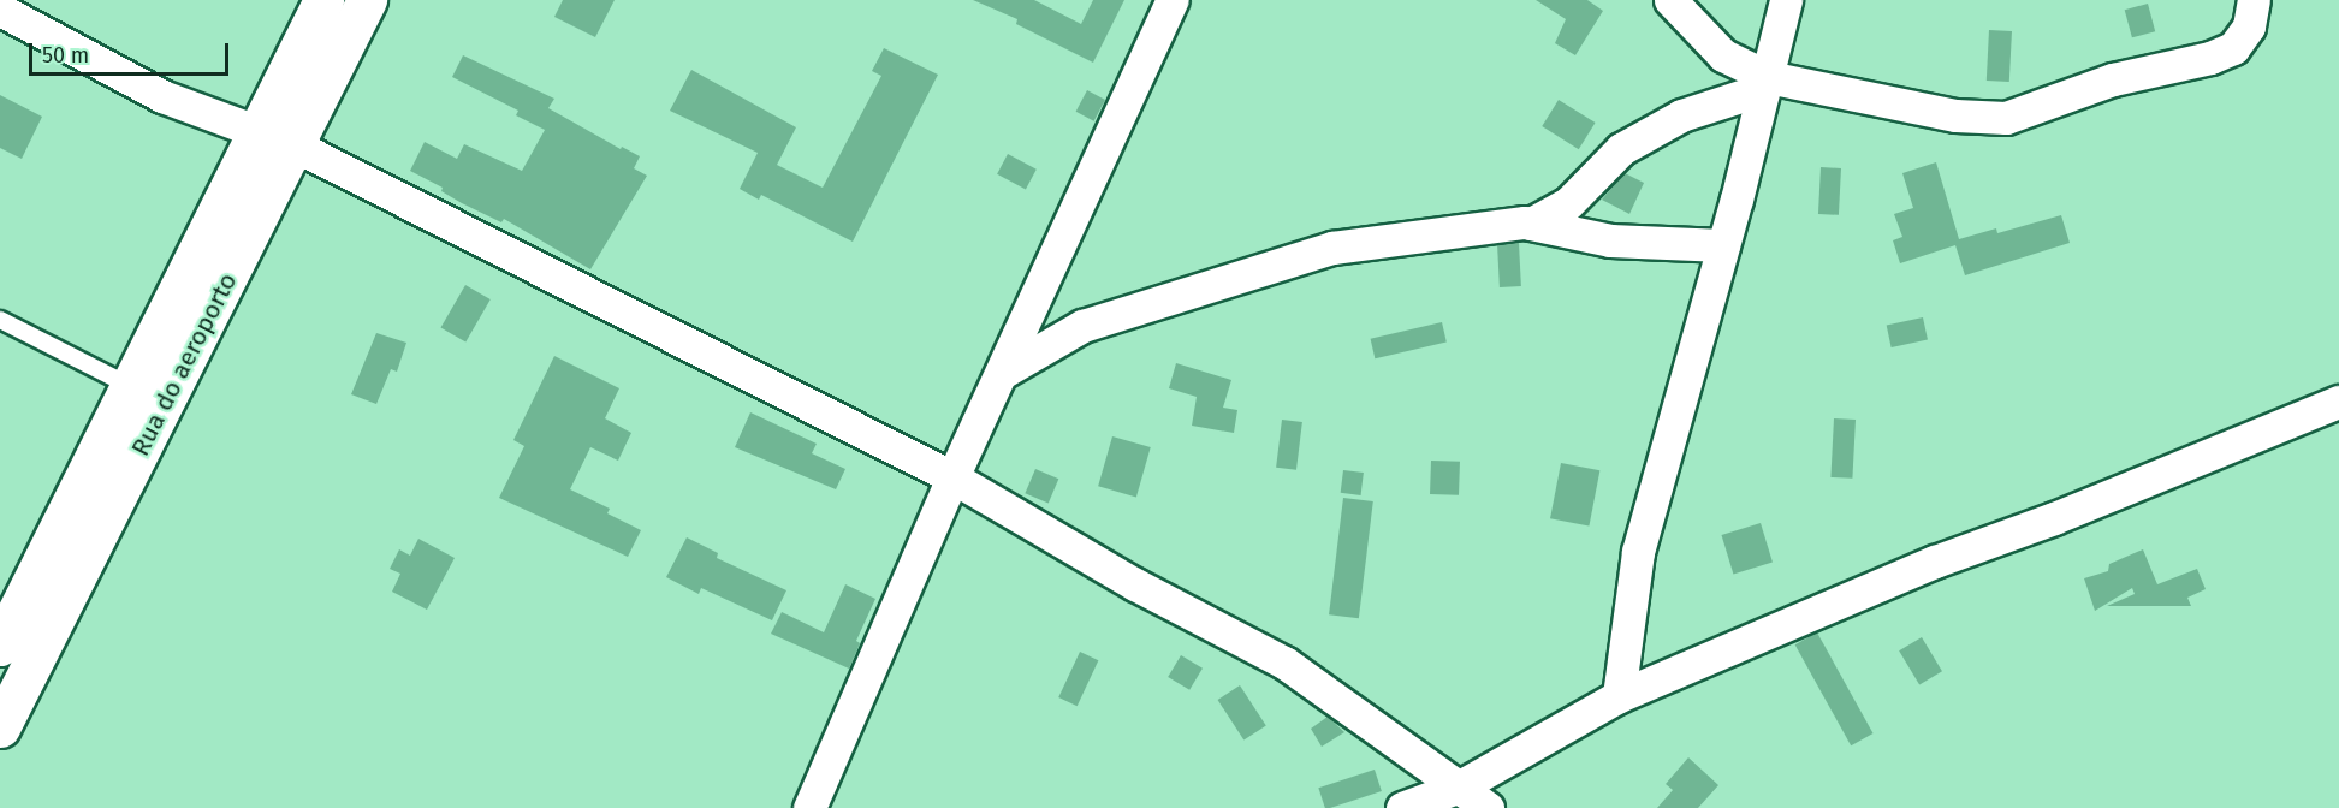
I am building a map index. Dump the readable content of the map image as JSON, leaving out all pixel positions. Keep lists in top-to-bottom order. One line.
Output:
{"streets":{"main road":["Rua do aeroporto"]},"scale_bar":"50 m"}
